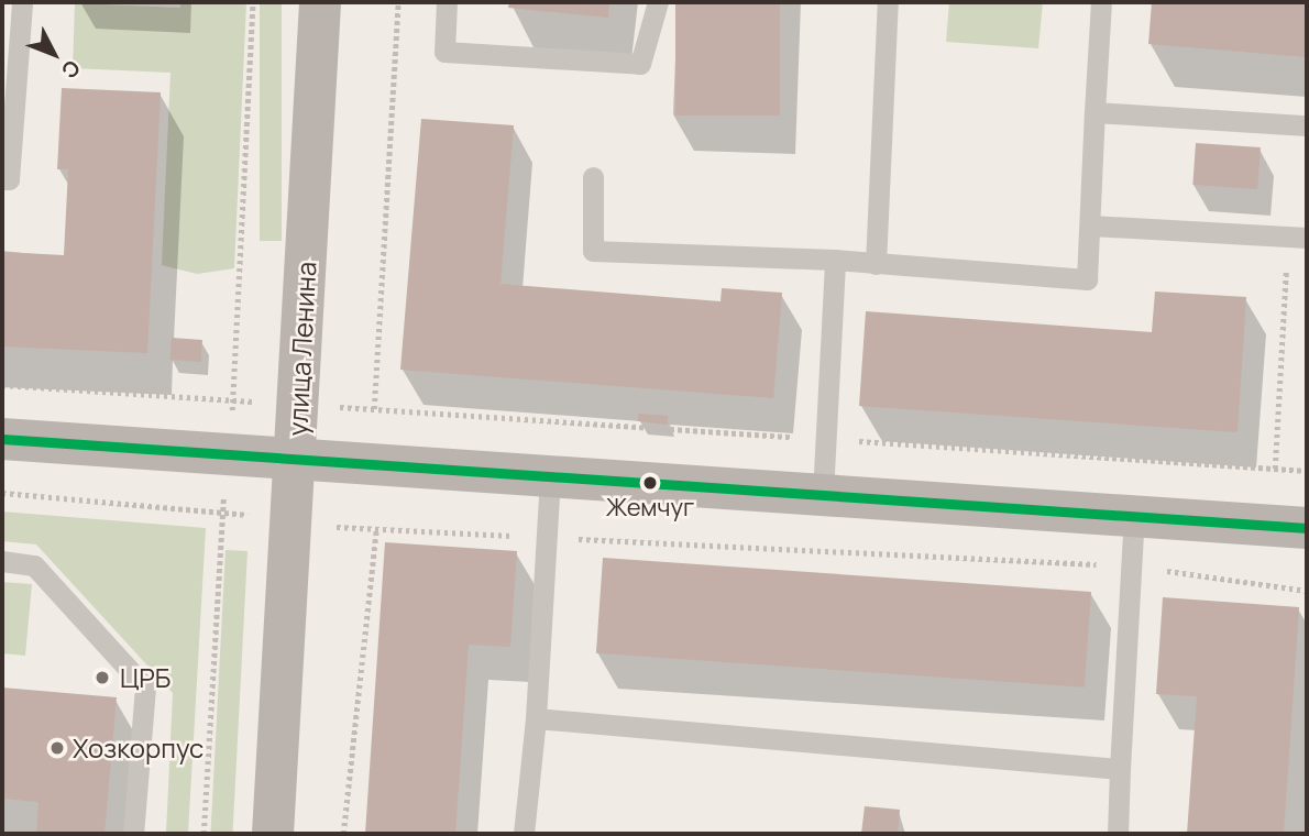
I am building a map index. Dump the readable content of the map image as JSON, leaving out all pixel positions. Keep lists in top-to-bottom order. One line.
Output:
{"streets":{"main road":["улица Ленина"]},"places":["Жемчуг","ЦРБ","Хозкорпус"],"north":"bottom right"}
